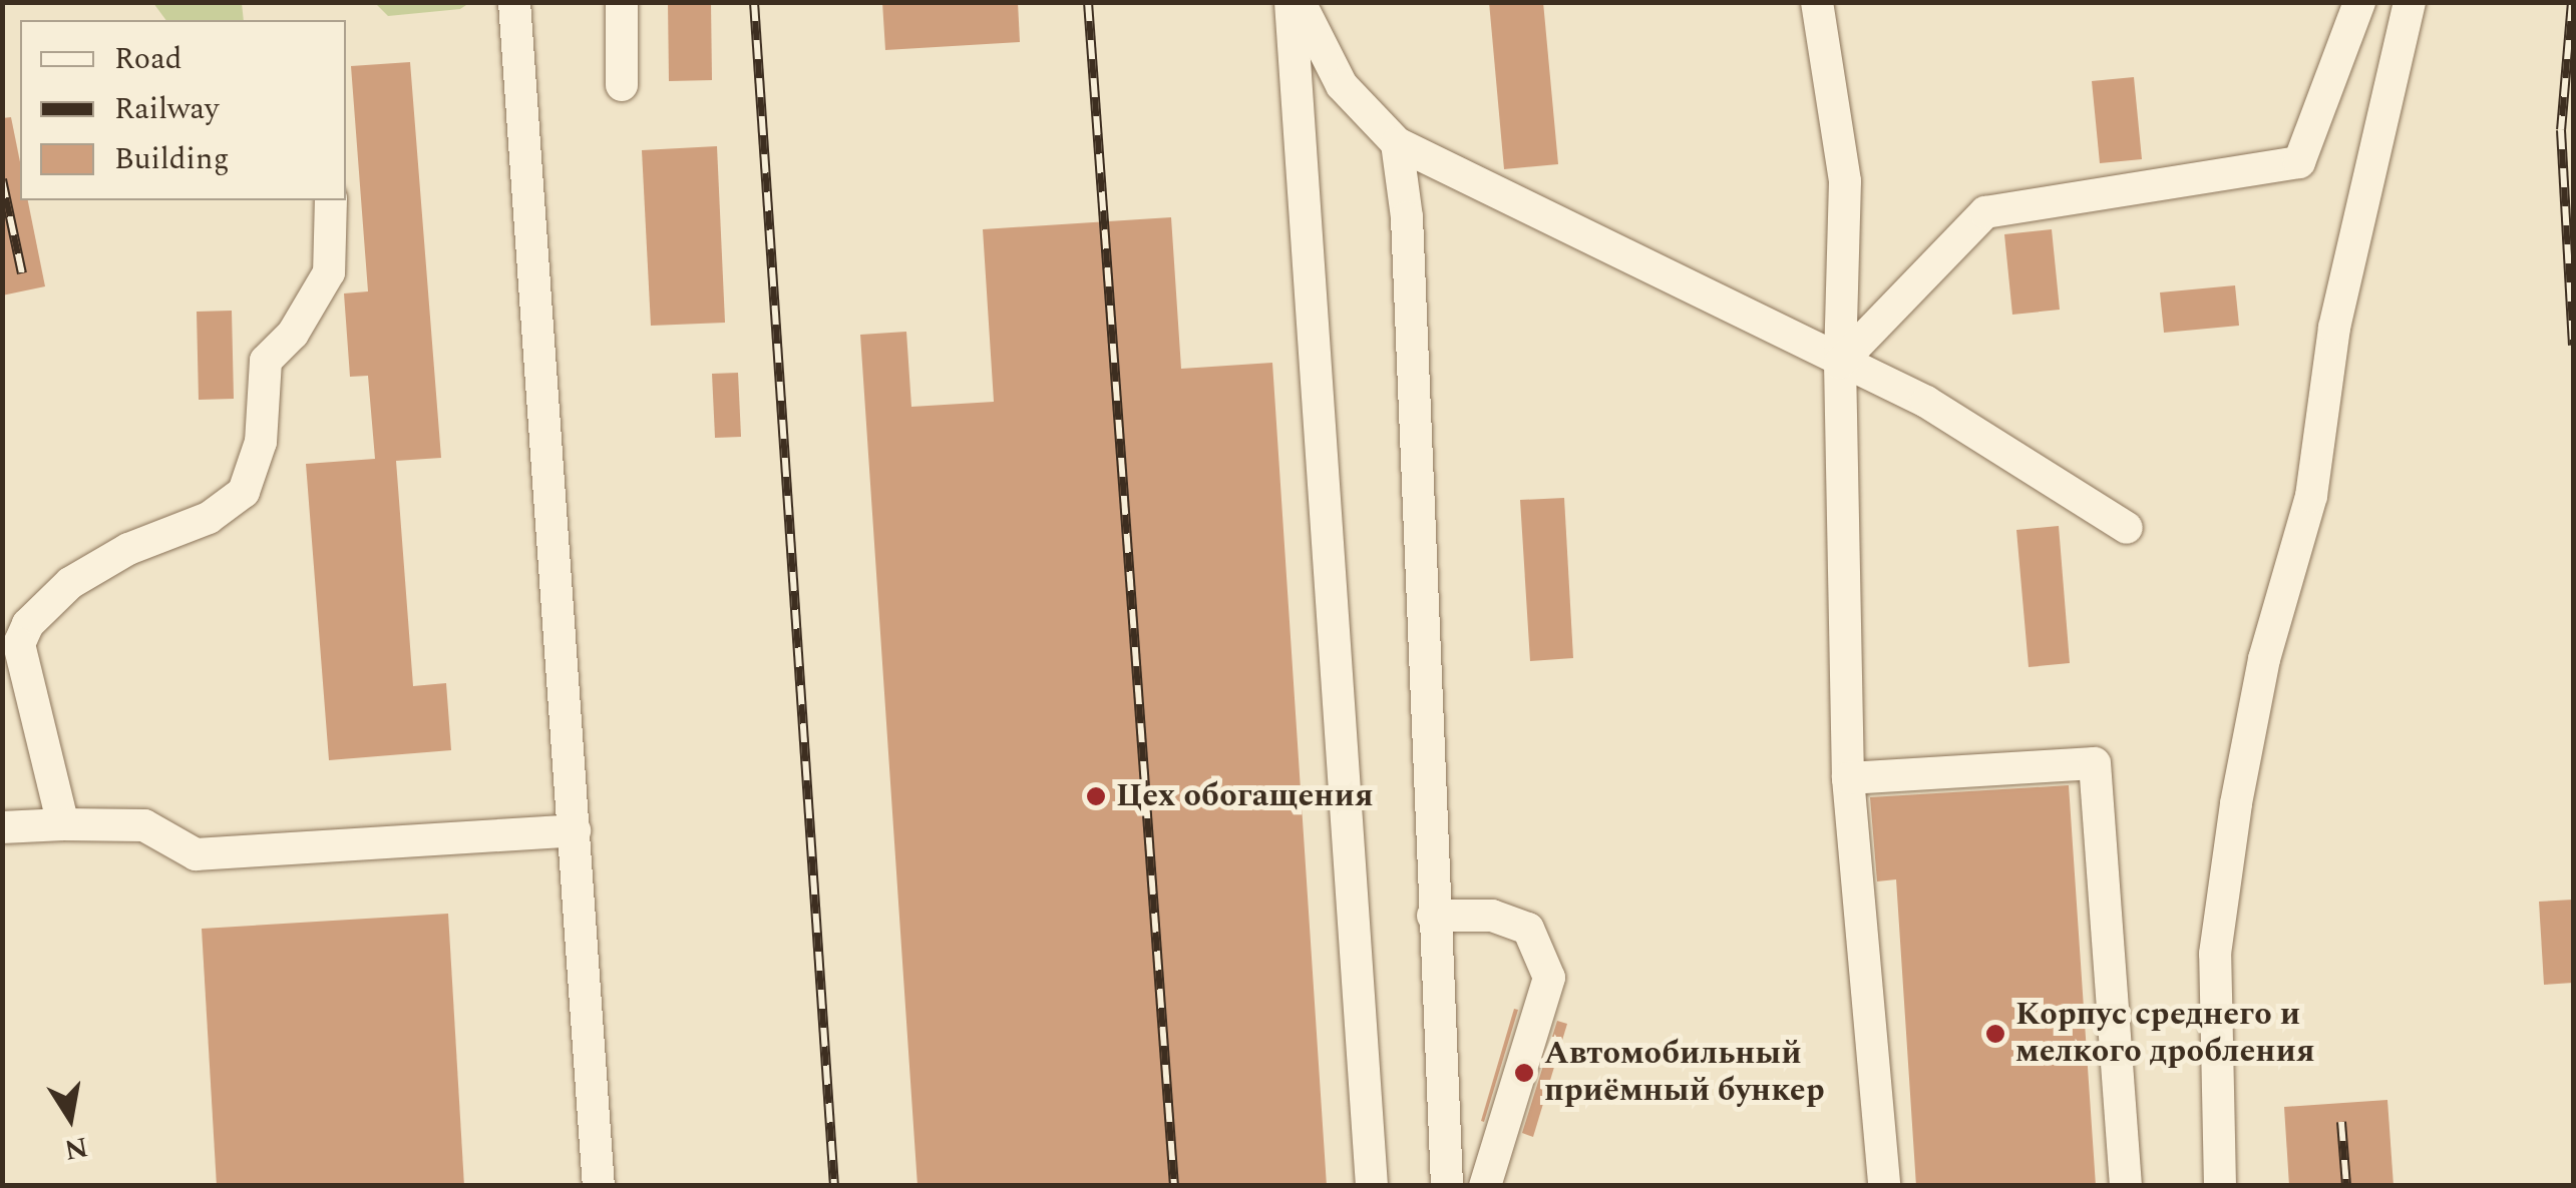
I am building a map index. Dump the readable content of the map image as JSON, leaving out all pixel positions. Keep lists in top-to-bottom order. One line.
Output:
{"places":["Цех обогащения","Корпус среднего и мелкого дробления","Автомобильный приёмный бункер"],"legend":["Road","Railway","Building"],"north":"bottom"}
